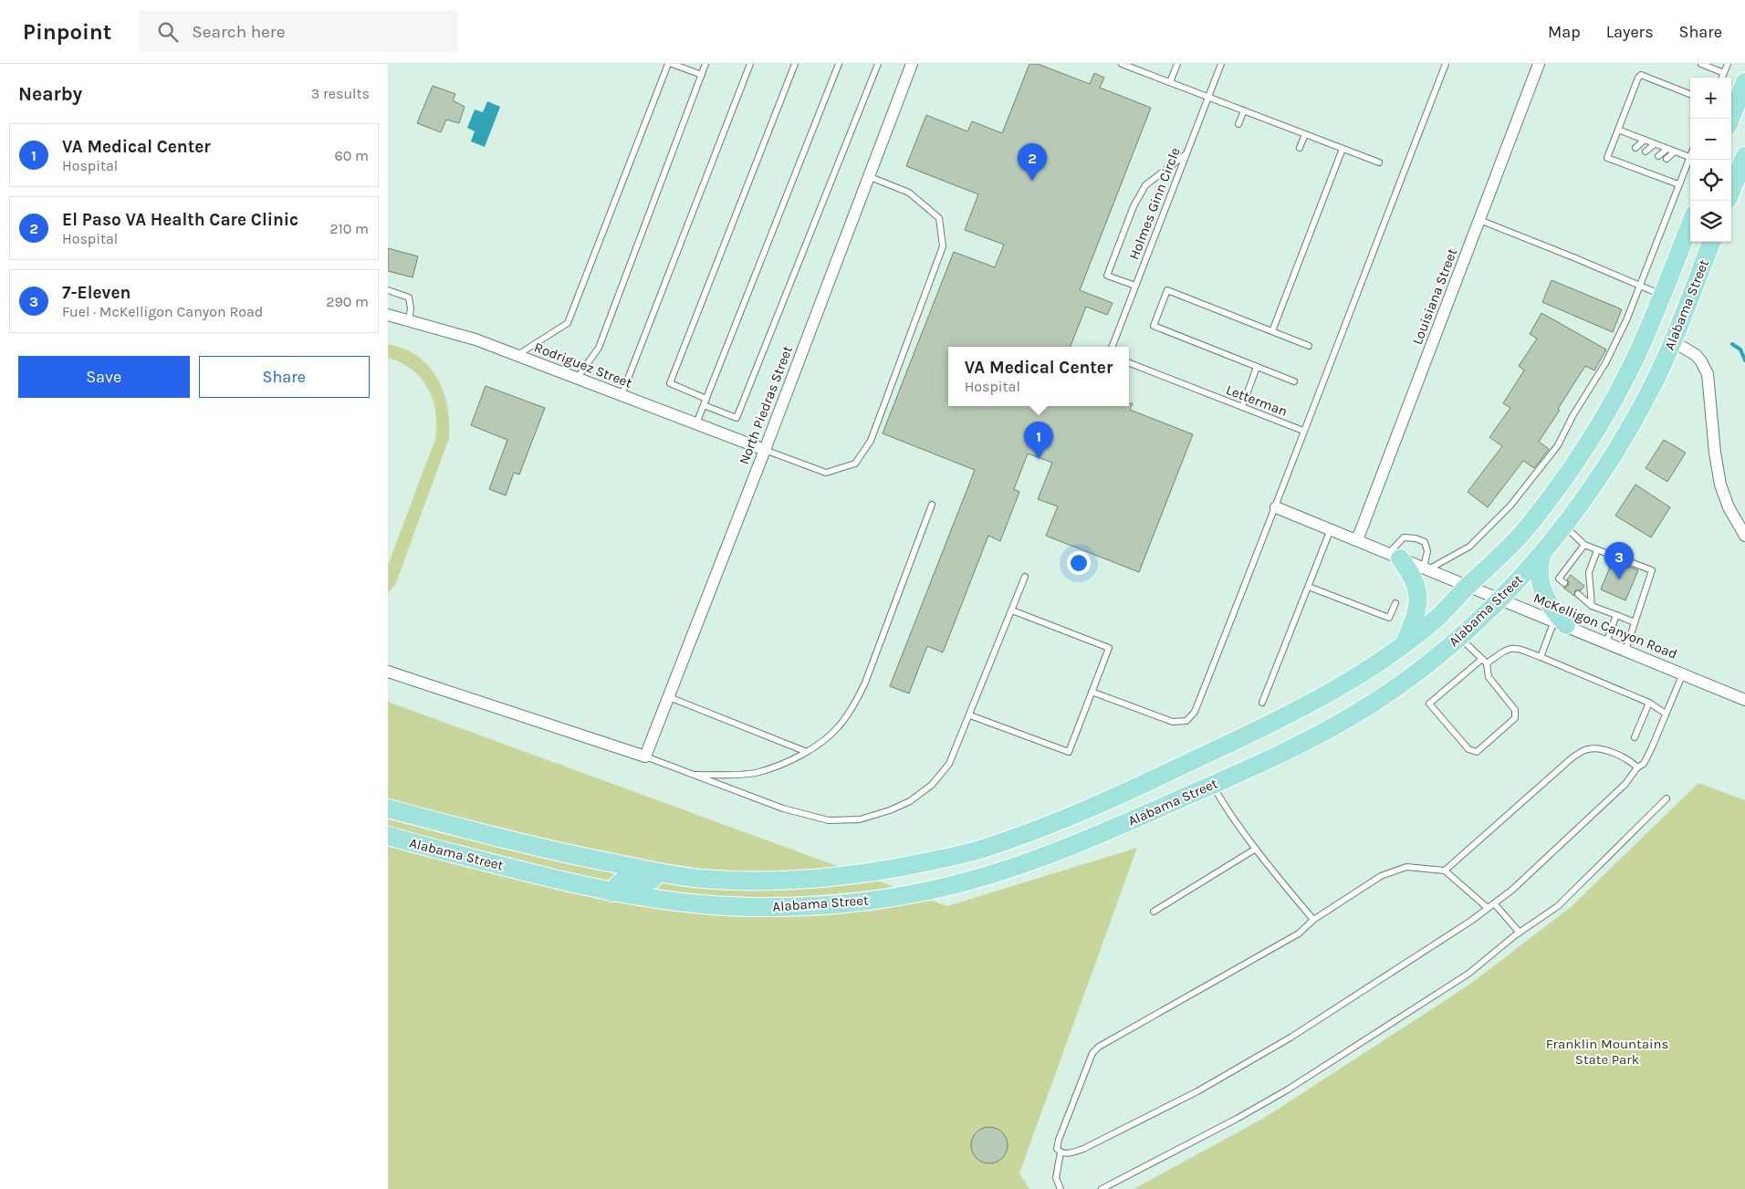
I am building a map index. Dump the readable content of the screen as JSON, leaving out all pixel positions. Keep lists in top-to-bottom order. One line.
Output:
{"streets":{"main road":["Alabama Street"],"street":["Louisiana Street","Rodriguez Street","North Piedras Street","McKelligon Canyon Road"],"lane":["Holmes Ginn Circle","Letterman"]},"crossings":[["Louisiana Street","McKelligon Canyon Road"],["Alabama Street","McKelligon Canyon Road"],["Rodriguez Street","North Piedras Street"]],"parks":["Franklin Mountains State Park"],"page":{"header":"Pinpoint","search":"Search here","nav":["Map","Layers","Share"],"heading":["Nearby","3 results"],"map_buttons":["+","−"],"list":[{"mark":"1","name":"VA Medical Center","note":"Hospital","value":"60 m"},{"mark":"2","name":"El Paso VA Health Care Clinic","note":"Hospital","value":"210 m"},{"mark":"3","name":"7-Eleven","note":"Fuel · McKelligon Canyon Road","value":"290 m"}],"pins":["2","1","3"],"buttons":["Save","Share"],"popup":["VA Medical Center","Hospital"]}}
